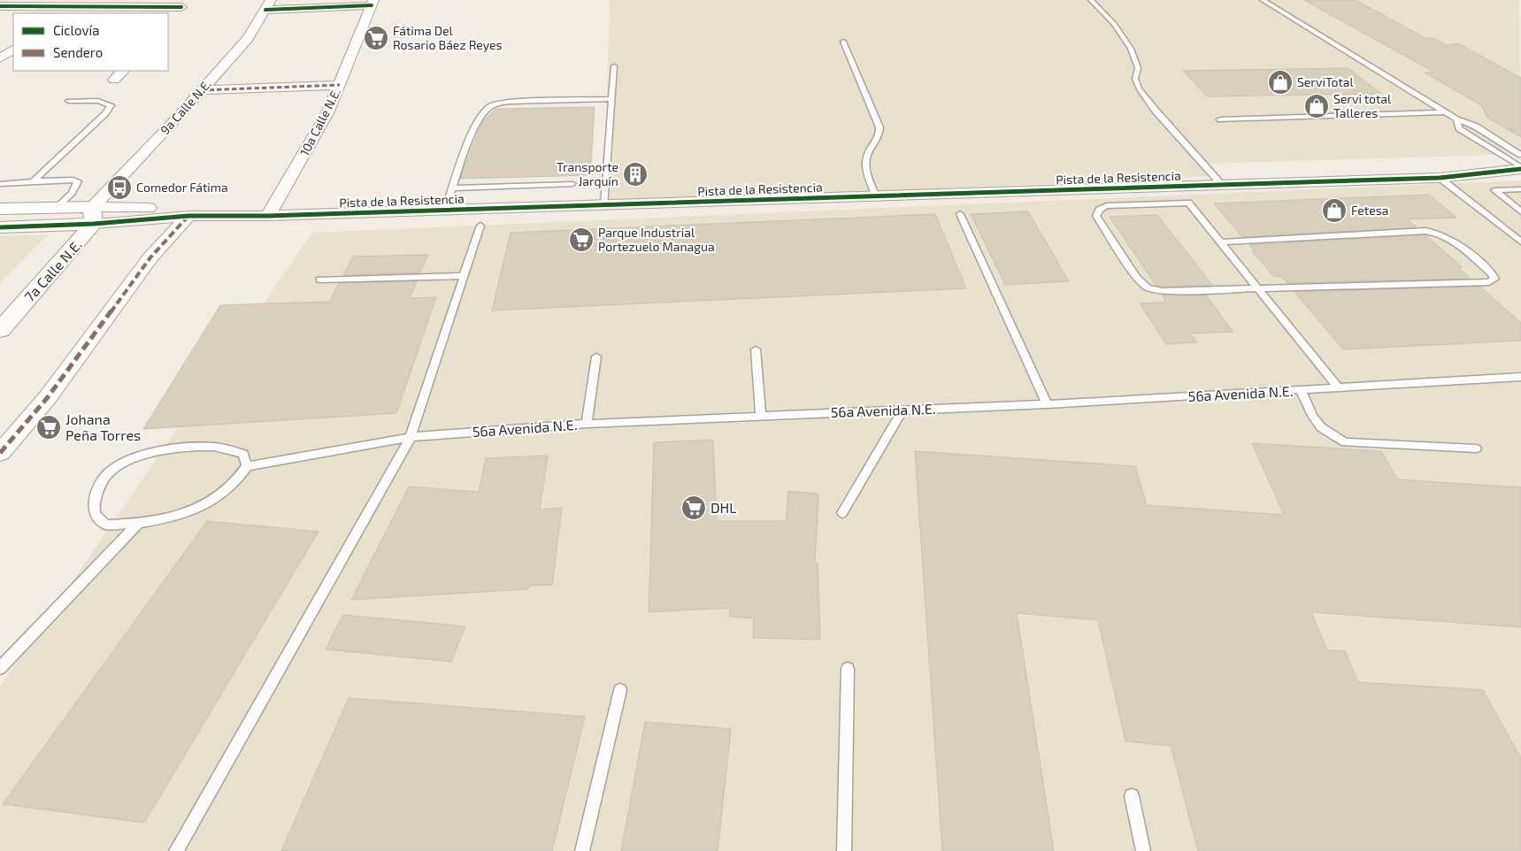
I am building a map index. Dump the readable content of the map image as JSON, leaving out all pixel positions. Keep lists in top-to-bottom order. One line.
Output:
{"streets":{"street":["9a Calle N.E.","10a Calle N.E.","Pista de la Resistencia","7a Calle N.E."],"lane":["56a Avenida N.E."]},"crossings":[["9a Calle N.E.","Pista de la Resistencia"],["9a Calle N.E.","7a Calle N.E."],["10a Calle N.E.","Pista de la Resistencia"],["Pista de la Resistencia","7a Calle N.E."]],"places":{"supermarket":["Fátima Del Rosario Báez Reyes","Parque Industrial Portezuelo Managua","Johana Peña Torres","DHL"],"shop":["ServiTotal","Servi total Talleres","Fetesa"],"building":["Transporte Jarquín"],"bus stop":["Comedor Fátima"]},"legend":["Ciclovía","Sendero"]}
